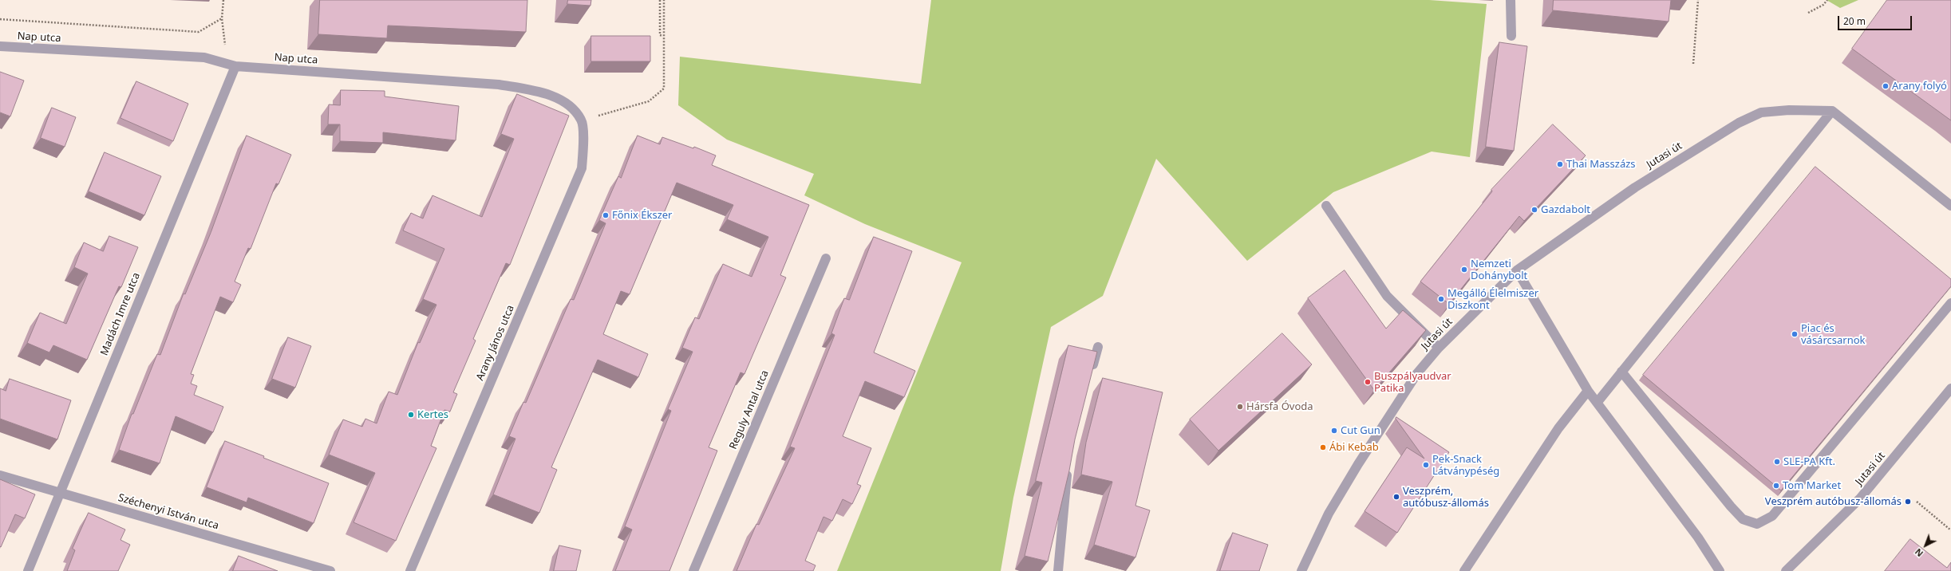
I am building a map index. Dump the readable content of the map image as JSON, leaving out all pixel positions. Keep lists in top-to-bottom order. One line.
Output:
{"streets":{"street":["Nap utca","Jutasi út","Madách Imre utca","Arany János utca","Reguly Antal utca","Széchenyi István utca"]},"crossings":[["Nap utca","Madách Imre utca"],["Nap utca","Arany János utca"],["Madách Imre utca","Széchenyi István utca"]],"places":["Arany folyó","Thai Masszázs","Gazdabolt","Főnix Ékszer","Nemzeti Dohánybolt","Megálló Élelmiszer Diszkont","Piac és vásárcsarnok","Buszpályaudvar Patika","Hársfa Óvoda","Kertes","Cut Gun","Ábi Kebab","SLE-PA Kft.","Pek-Snack Látványpéség","Tom Market","Veszprém, autóbusz-állomás","Veszprém autóbusz-állomás"],"scale_bar":"20 m","north":"bottom left"}
